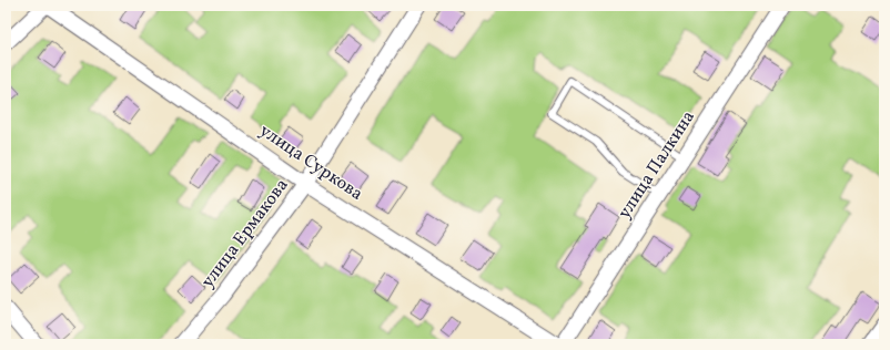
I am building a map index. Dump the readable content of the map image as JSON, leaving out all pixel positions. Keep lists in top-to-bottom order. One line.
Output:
{"streets":{"street":["улица Суркова","улица Палкина","улица Ермакова"]},"crossings":[["улица Суркова","улица Ермакова"]]}
